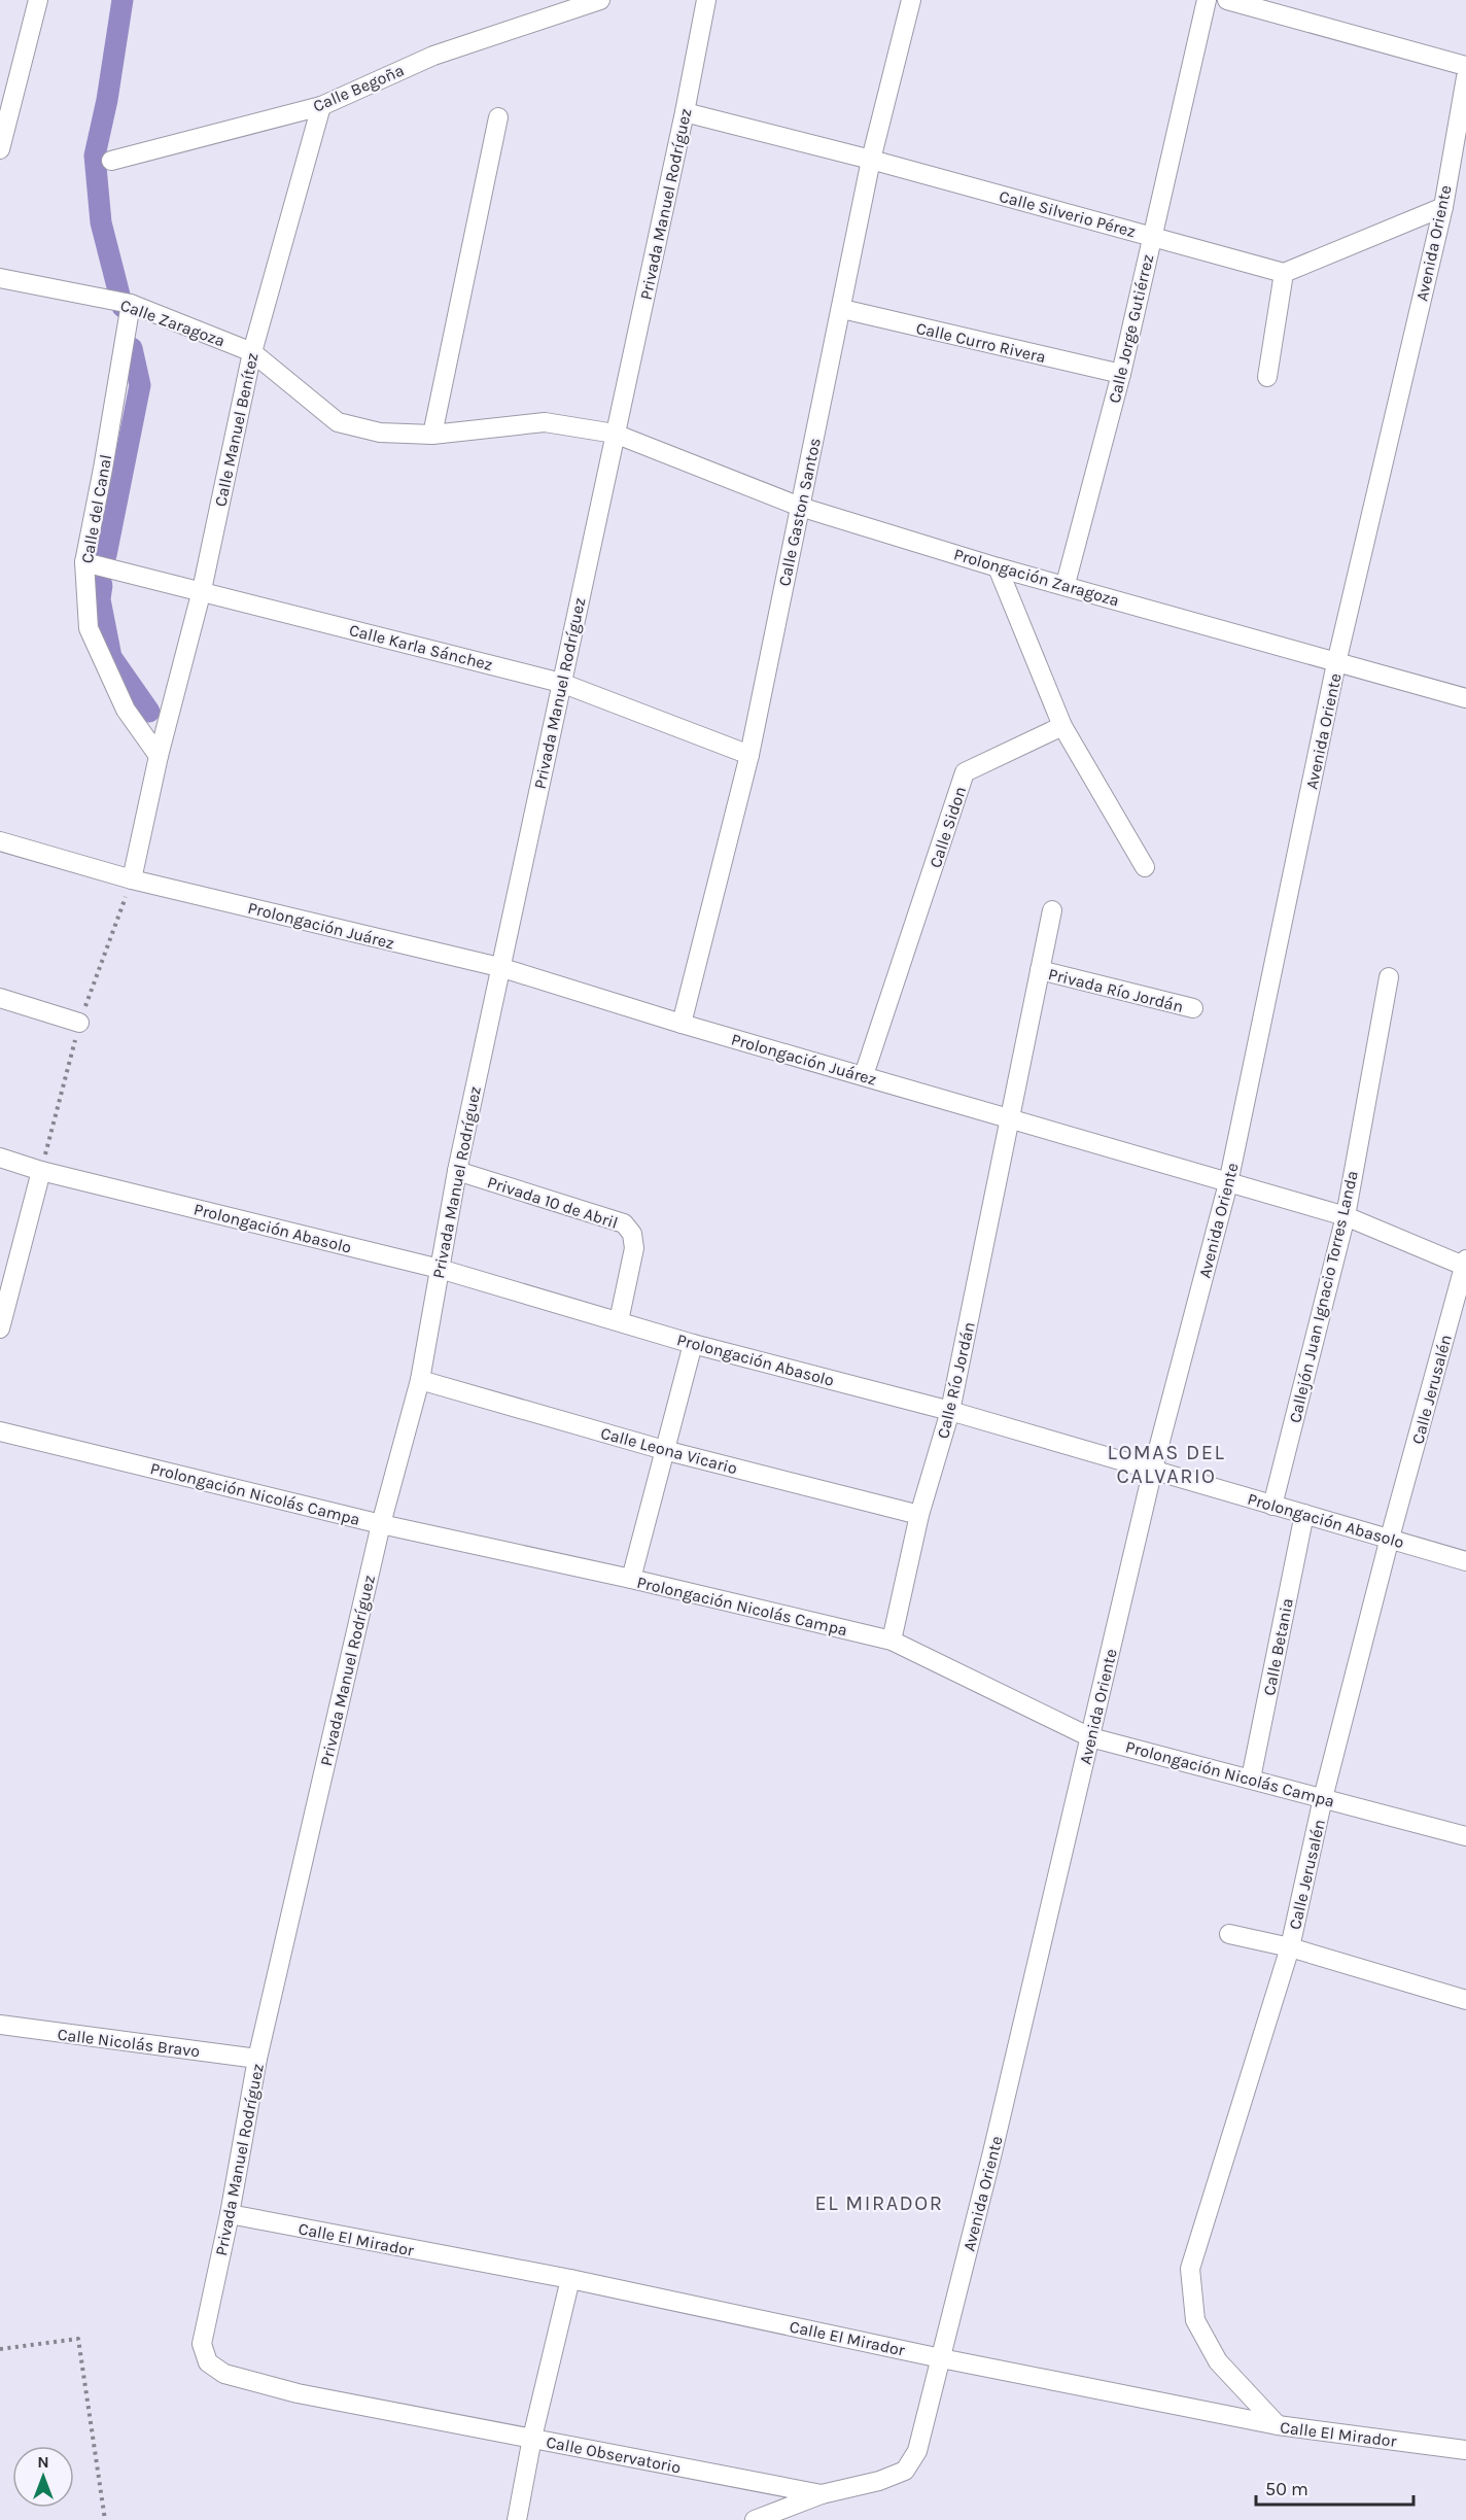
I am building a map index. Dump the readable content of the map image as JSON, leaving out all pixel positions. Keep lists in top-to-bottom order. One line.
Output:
{"streets":{"street":["Calle Begoña","Privada Manuel Rodríguez","Calle Silverio Pérez","Avenida Oriente","Calle Zaragoza","Calle Jorge Gutiérrez","Calle Curro Rivera","Calle Manuel Benítez","Calle del Canal","Calle Gaston Santos","Prolongación Zaragoza","Calle Karla Sánchez","Calle Sidon","Prolongación Juárez","Privada Río Jordán","Privada 10 de Abril","Prolongación Abasolo","Callejón Juan Ignacio Torres Landa","Calle Río Jordán","Calle Jerusalén","Calle Leona Vicario","Prolongación Nicolás Campa","Calle Betania","Calle Nicolás Bravo","Calle El Mirador","Calle Observatorio"]},"crossings":[["Calle Begoña","Calle Manuel Benítez"],["Privada Manuel Rodríguez","Calle Silverio Pérez"],["Privada Manuel Rodríguez","Calle Zaragoza"],["Privada Manuel Rodríguez","Prolongación Zaragoza"],["Privada Manuel Rodríguez","Calle Karla Sánchez"],["Privada Manuel Rodríguez","Prolongación Juárez"],["Privada Manuel Rodríguez","Privada 10 de Abril"],["Privada Manuel Rodríguez","Prolongación Abasolo"],["Privada Manuel Rodríguez","Calle Leona Vicario"],["Privada Manuel Rodríguez","Prolongación Nicolás Campa"],["Privada Manuel Rodríguez","Calle Nicolás Bravo"],["Privada Manuel Rodríguez","Calle El Mirador"],["Privada Manuel Rodríguez","Calle Observatorio"],["Calle Silverio Pérez","Calle Jorge Gutiérrez"],["Calle Silverio Pérez","Calle Gaston Santos"],["Avenida Oriente","Prolongación Zaragoza"],["Avenida Oriente","Prolongación Juárez"],["Avenida Oriente","Prolongación Abasolo"],["Avenida Oriente","Prolongación Nicolás Campa"],["Avenida Oriente","Calle El Mirador"],["Avenida Oriente","Calle Observatorio"],["Calle Zaragoza","Calle Manuel Benítez"],["Calle Zaragoza","Calle del Canal"],["Calle Zaragoza","Prolongación Zaragoza"],["Calle Jorge Gutiérrez","Calle Curro Rivera"],["Calle Jorge Gutiérrez","Prolongación Zaragoza"],["Calle Curro Rivera","Calle Gaston Santos"],["Calle Manuel Benítez","Calle del Canal"],["Calle Manuel Benítez","Calle Karla Sánchez"],["Calle del Canal","Calle Karla Sánchez"],["Calle Gaston Santos","Prolongación Zaragoza"],["Calle Gaston Santos","Calle Karla Sánchez"],["Calle Gaston Santos","Prolongación Juárez"],["Calle Sidon","Prolongación Juárez"],["Prolongación Juárez","Privada Río Jordán"],["Prolongación Juárez","Callejón Juan Ignacio Torres Landa"],["Prolongación Juárez","Calle Río Jordán"],["Prolongación Juárez","Calle Jerusalén"],["Privada Río Jordán","Calle Río Jordán"],["Privada 10 de Abril","Prolongación Abasolo"],["Prolongación Abasolo","Callejón Juan Ignacio Torres Landa"],["Prolongación Abasolo","Calle Río Jordán"],["Prolongación Abasolo","Calle Jerusalén"],["Prolongación Abasolo","Calle Betania"],["Calle Río Jordán","Calle Leona Vicario"],["Calle Río Jordán","Prolongación Nicolás Campa"],["Calle Jerusalén","Prolongación Nicolás Campa"],["Calle Jerusalén","Calle El Mirador"],["Prolongación Nicolás Campa","Calle Betania"],["Calle El Mirador","Calle Observatorio"]],"districts":["LOMAS DEL CALVARIO","EL MIRADOR"],"scale_bar":"50 m","north":"top"}
